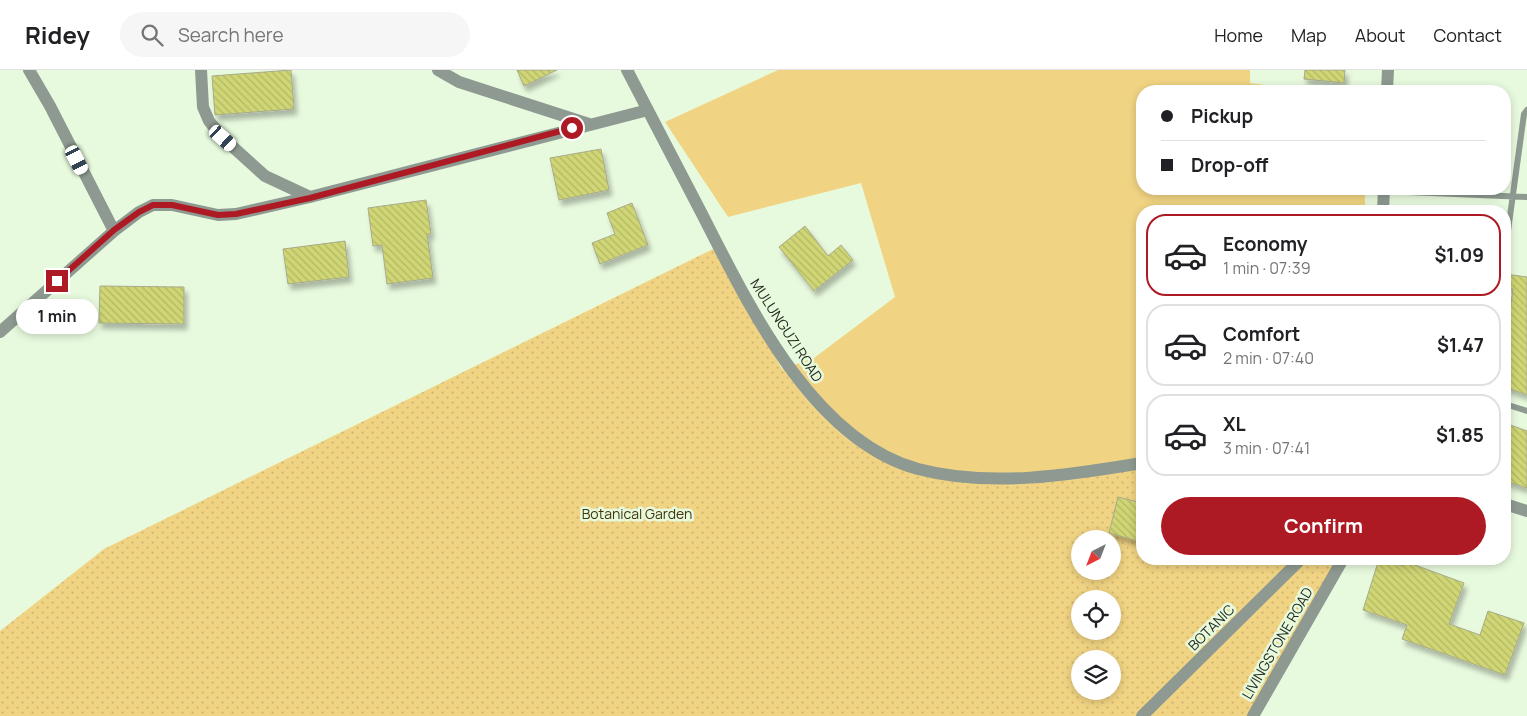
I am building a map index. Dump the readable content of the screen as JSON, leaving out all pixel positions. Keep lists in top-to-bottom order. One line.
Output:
{"streets":{"street":["MULUNGUZI ROAD","BOTANIC","LIVINGSTONE ROAD"]},"parks":["Botanical Garden"],"north":"bottom left","page":{"header":"Ridey","search":"Search here","nav":["Home","Map","About","Contact"],"banner":["Pickup","Drop-off"],"list":[{"name":"Economy","note":"1 min · 07:39","value":"$1.09"},{"name":"Comfort","note":"2 min · 07:40","value":"$1.47"},{"name":"XL","note":"3 min · 07:41","value":"$1.85"}],"bubble":"1 min","buttons":"Confirm"}}
